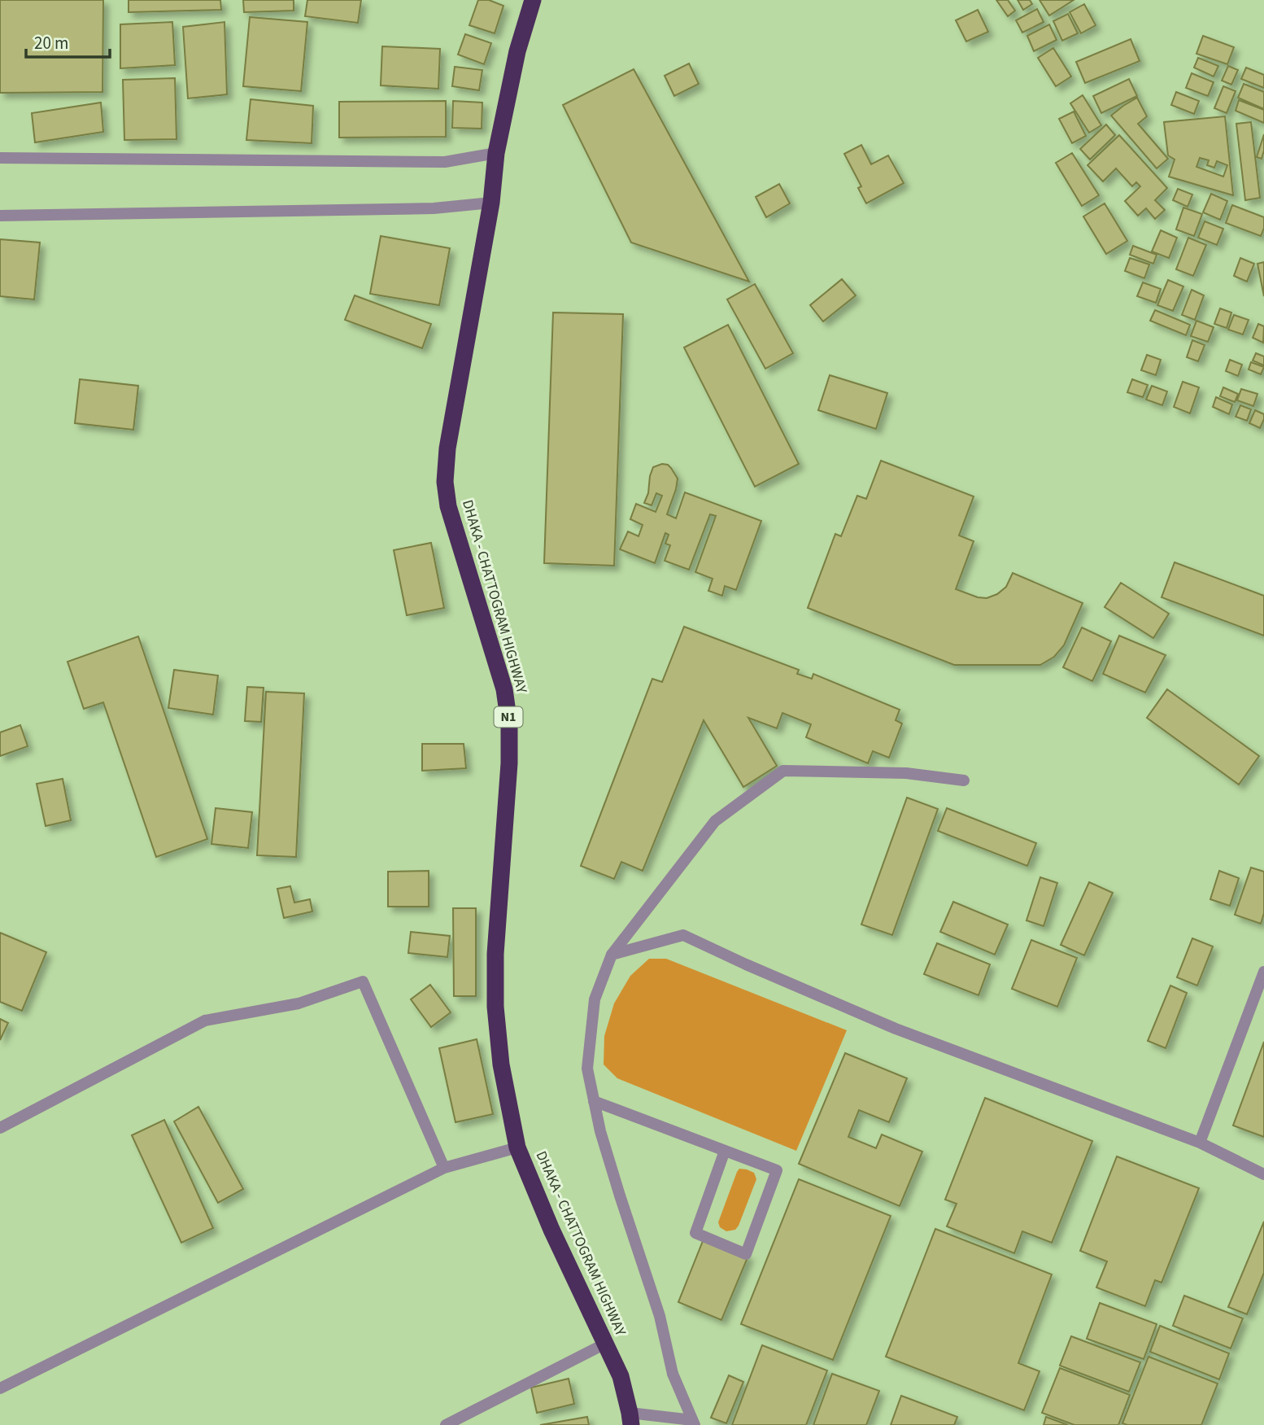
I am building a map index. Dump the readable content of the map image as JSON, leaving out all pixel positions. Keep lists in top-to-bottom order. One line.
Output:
{"streets":{"highway":["DHAKA - CHATTOGRAM HIGHWAY","N1"]},"scale_bar":"20 m"}
